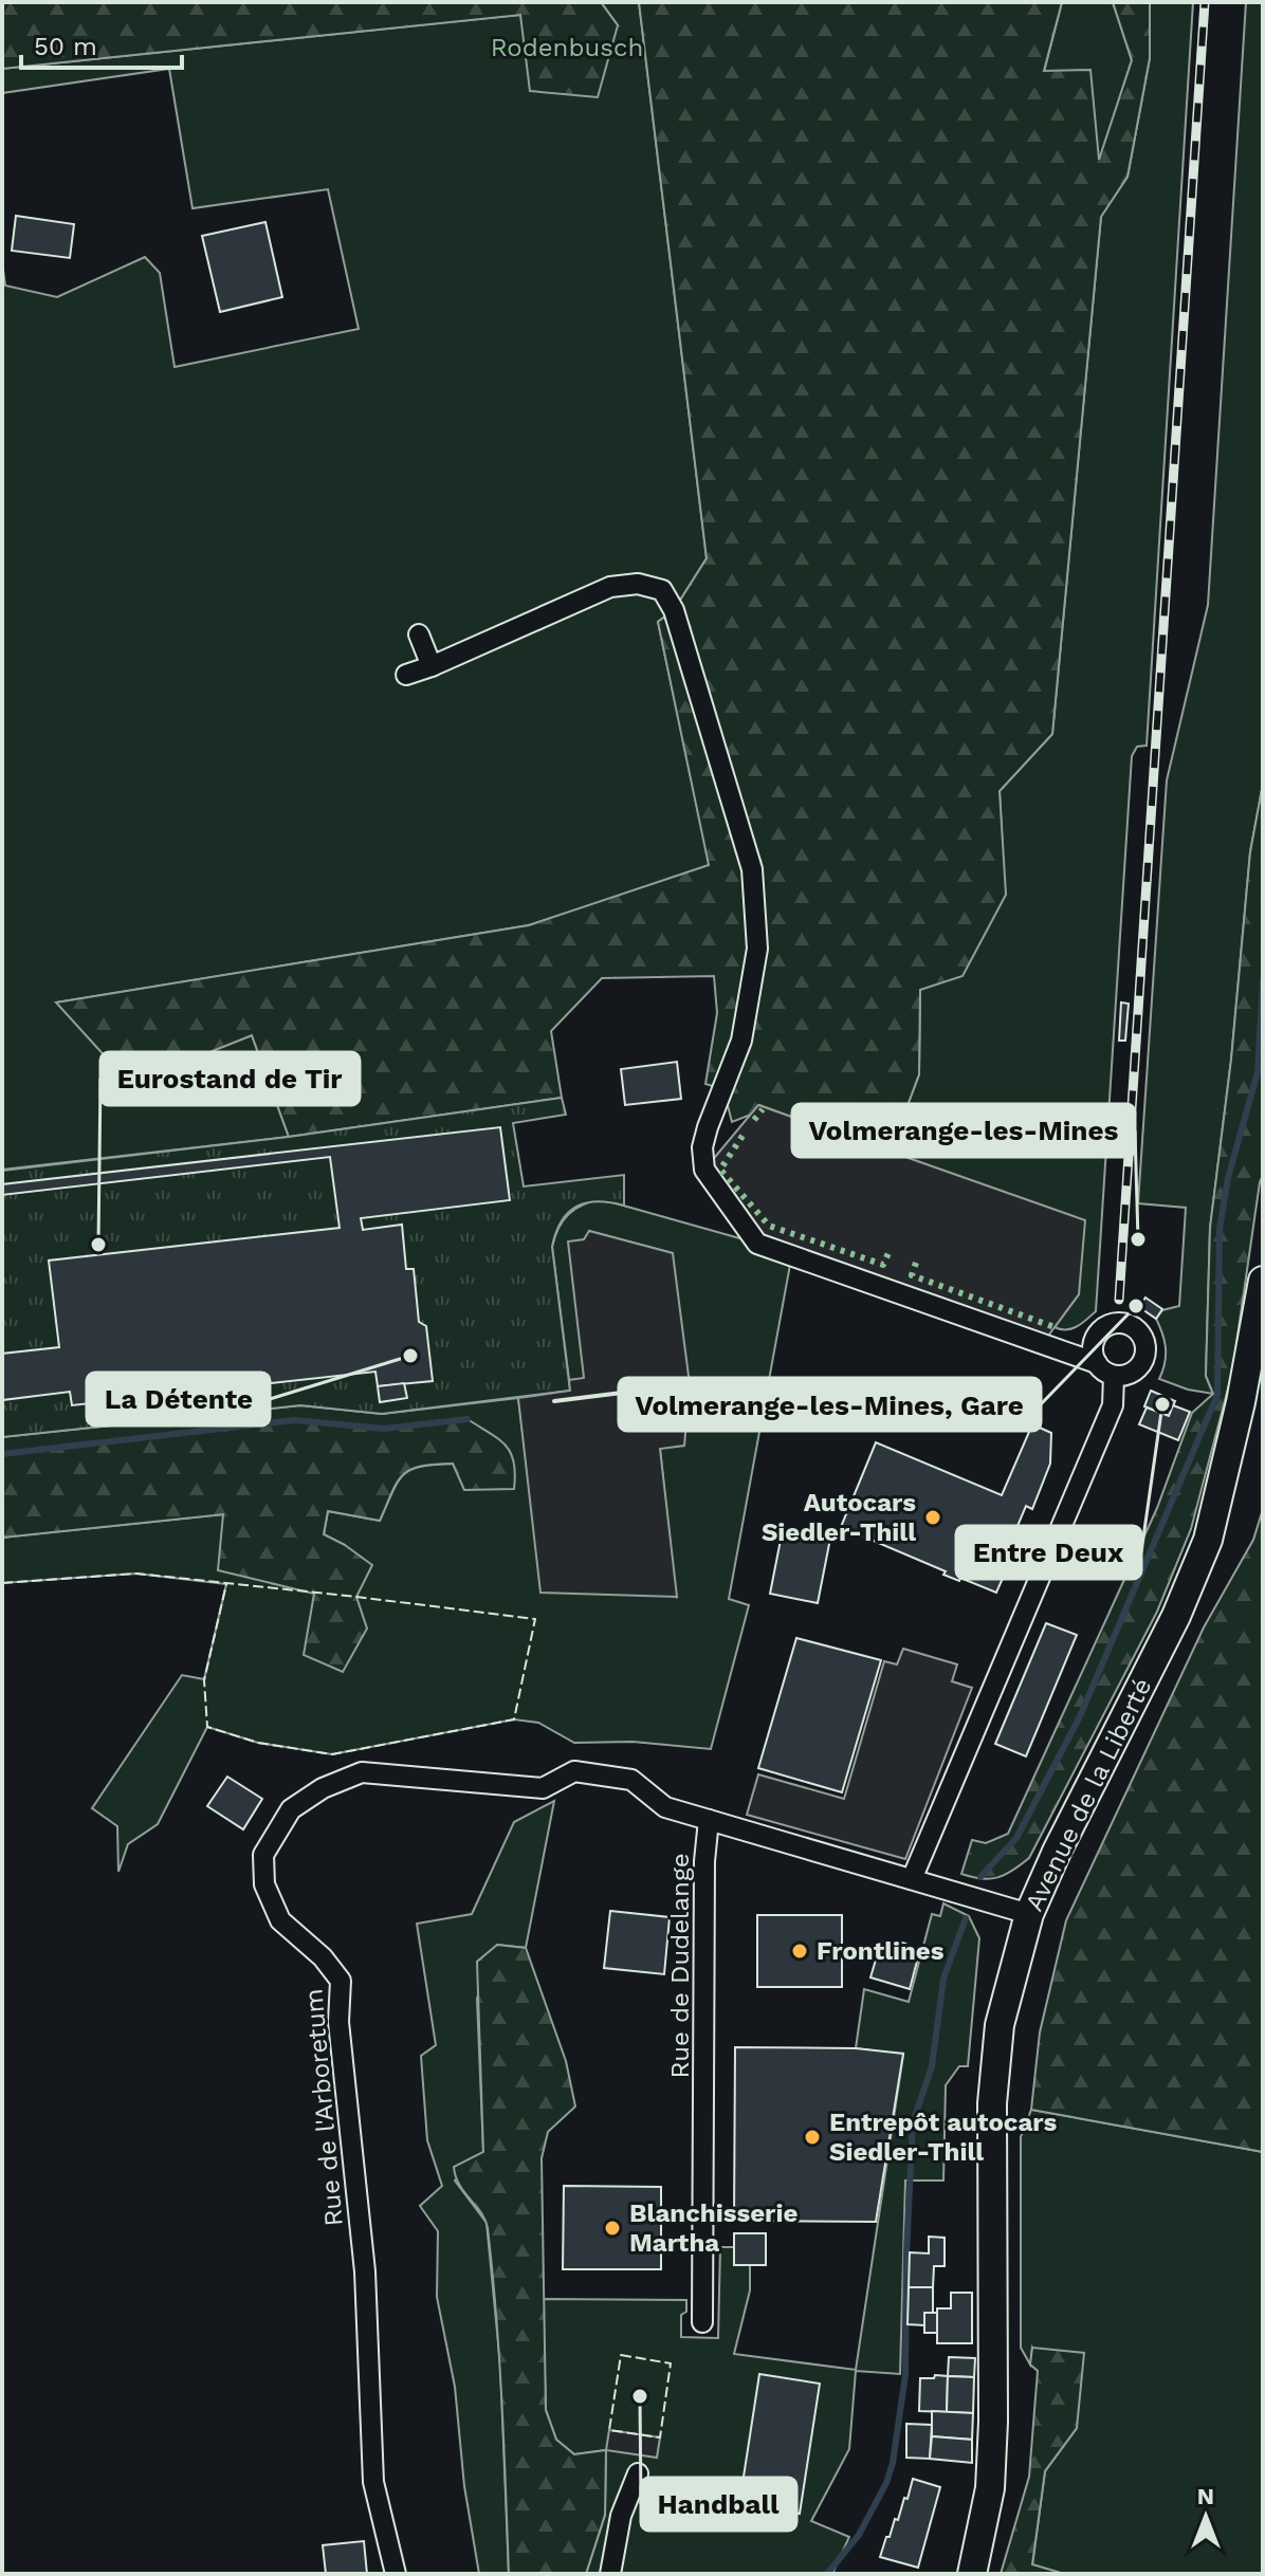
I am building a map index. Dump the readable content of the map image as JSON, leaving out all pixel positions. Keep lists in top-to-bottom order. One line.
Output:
{"streets":{"main road":["Avenue de la Liberté"],"street":["Rue de Dudelange","Rue de l'Arboretum"]},"crossings":[["Avenue de la Liberté","Rue de Dudelange"],["Rue de Dudelange","Rue de l'Arboretum"]],"parks":["Rodenbusch"],"places":["Volmerange-les-Mines","Eurostand de Tir","Volmerange-les-Mines, Gare","La Détente","Entre Deux","Autocars Siedler-Thill","Frontlines","Entrepôt autocars Siedler-Thill","Blanchisserie Martha","Handball"],"scale_bar":"50 m","north":"top"}
